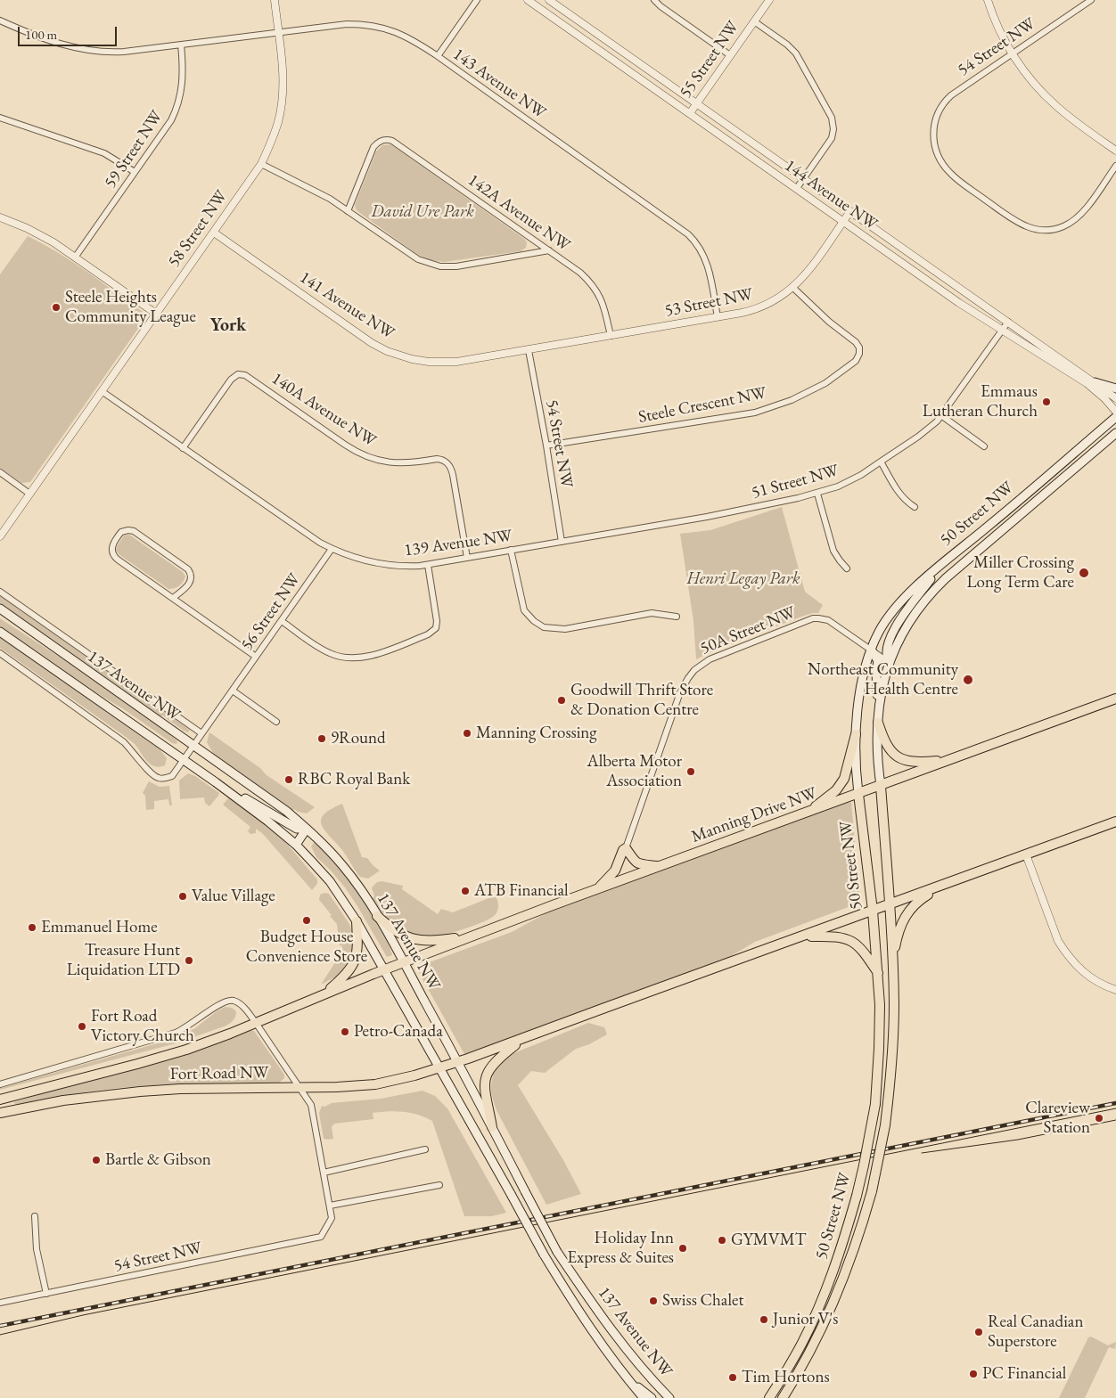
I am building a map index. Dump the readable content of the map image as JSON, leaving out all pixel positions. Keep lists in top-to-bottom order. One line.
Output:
{"streets":{"main road":["50 Street NW","137 Avenue NW","Manning Drive NW","Fort Road NW"],"street":["54 Street NW","55 Street NW","143 Avenue NW","59 Street NW","144 Avenue NW","142A Avenue NW","58 Street NW","53 Street NW","141 Avenue NW","Steele Crescent NW","140A Avenue NW","51 Street NW","139 Avenue NW","56 Street NW","50A Street NW"]},"crossings":[["54 Street NW","141 Avenue NW"],["54 Street NW","Steele Crescent NW"],["54 Street NW","139 Avenue NW"],["55 Street NW","144 Avenue NW"],["143 Avenue NW","59 Street NW"],["143 Avenue NW","58 Street NW"],["143 Avenue NW","53 Street NW"],["144 Avenue NW","53 Street NW"],["144 Avenue NW","51 Street NW"],["142A Avenue NW","53 Street NW"],["142A Avenue NW","141 Avenue NW"],["58 Street NW","141 Avenue NW"],["58 Street NW","139 Avenue NW"],["53 Street NW","141 Avenue NW"],["53 Street NW","Steele Crescent NW"],["140A Avenue NW","139 Avenue NW"],["51 Street NW","139 Avenue NW"],["50 Street NW","50A Street NW"],["50 Street NW","Manning Drive NW"],["139 Avenue NW","56 Street NW"],["56 Street NW","137 Avenue NW"],["137 Avenue NW","Manning Drive NW"],["137 Avenue NW","Fort Road NW"],["Manning Drive NW","Fort Road NW"]],"districts":["York"],"parks":["David Ure Park","Henri Legay Park"],"places":["Steele Heights Community League","Emmaus Lutheran Church","Miller Crossing Long Term Care","Northeast Community Health Centre","Goodwill Thrift Store & Donation Centre","Manning Crossing","9Round","Alberta Motor Association","RBC Royal Bank","ATB Financial","Value Village","Budget House Convenience Store","Emmanuel Home","Treasure Hunt Liquidation LTD","Fort Road Victory Church","Petro-Canada","Clareview Station","Bartle & Gibson","GYMVMT","Holiday Inn Express & Suites","Swiss Chalet","Junior V's","Real Canadian Superstore","PC Financial","Tim Hortons"],"scale_bar":"100 m"}
